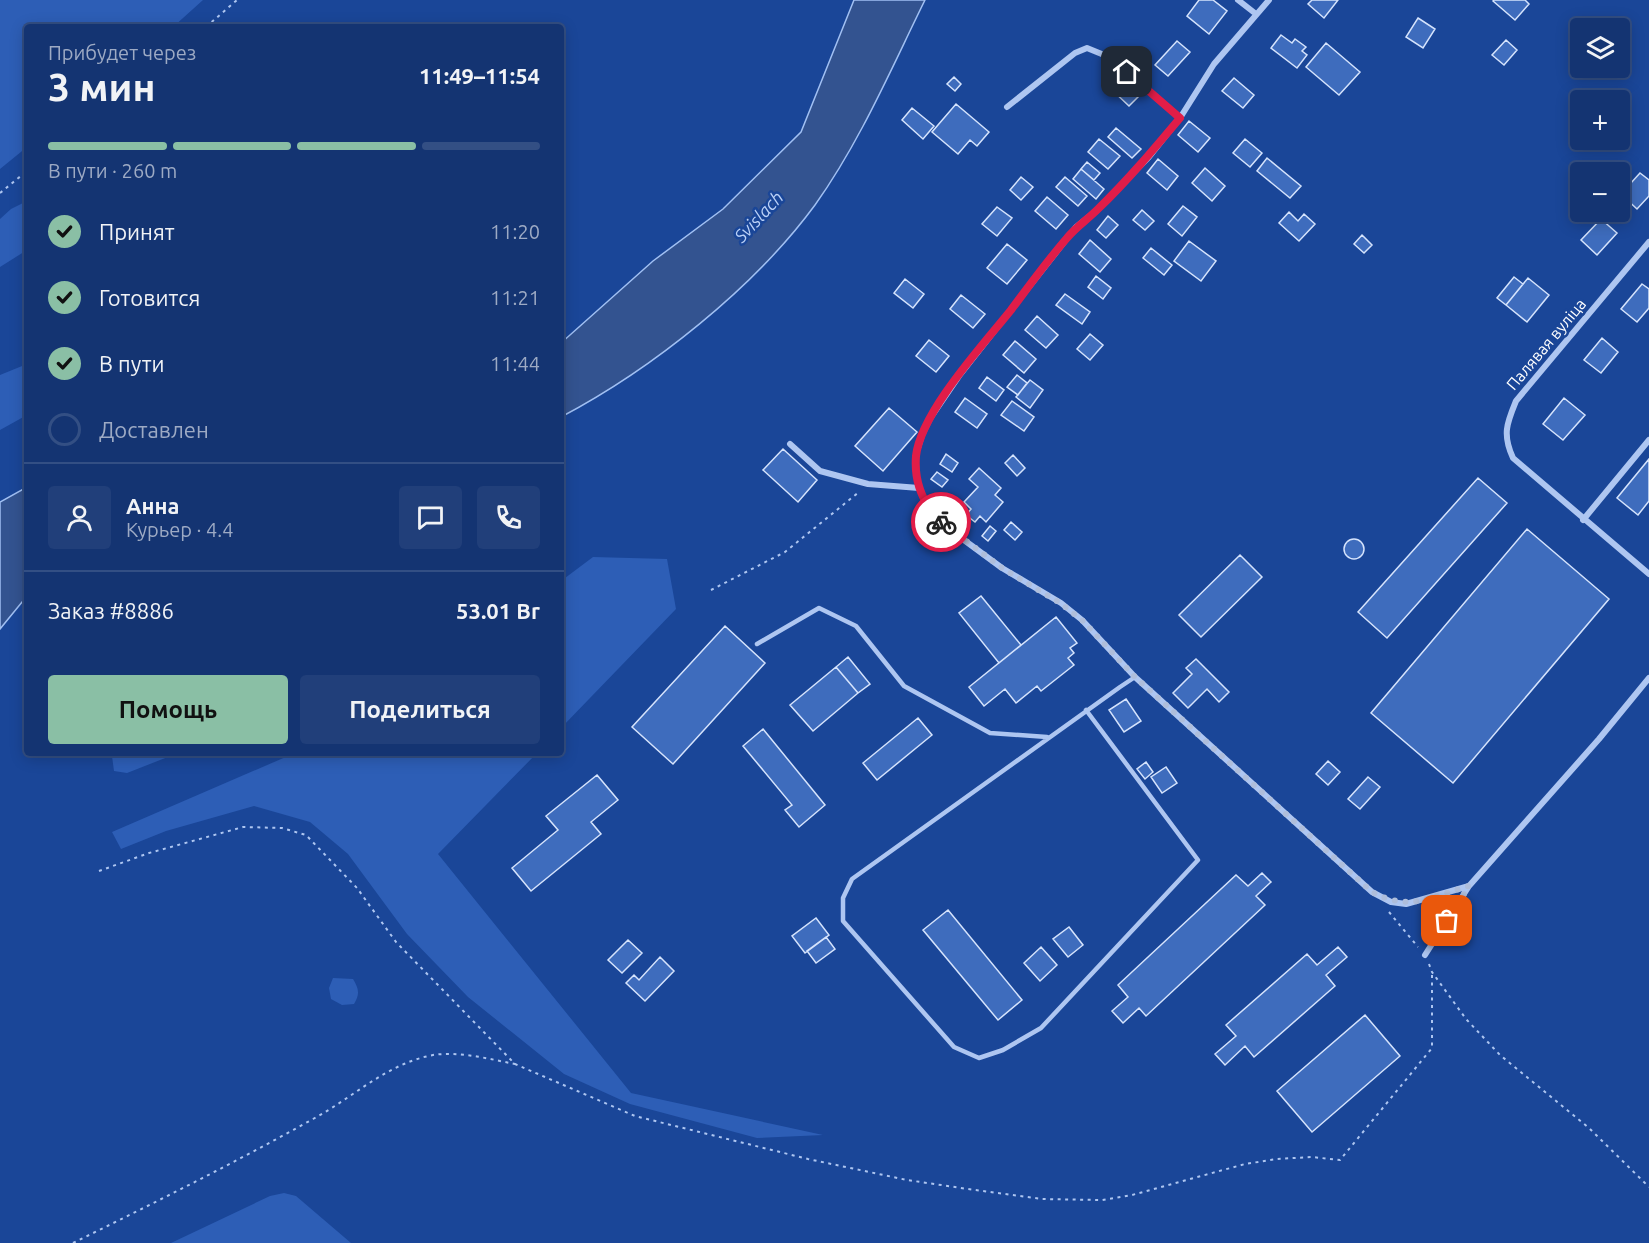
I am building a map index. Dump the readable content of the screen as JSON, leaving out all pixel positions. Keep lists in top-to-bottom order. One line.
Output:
{"streets":{"street":["Палявая вуліца"]},"water":["Svislach"],"page":{"map_buttons":["+","−"],"heading":["3 мин","Прибудет через","11:49–11:54"],"panel":["Анна","Курьер · 4.4","Заказ #8886","53.01 Br"],"bar":"В пути · 260 m","list":[["Принят","11:20"],["Готовится","11:21"],["В пути","11:44"],"Доставлен"],"buttons":["Помощь","Поделиться"]}}
